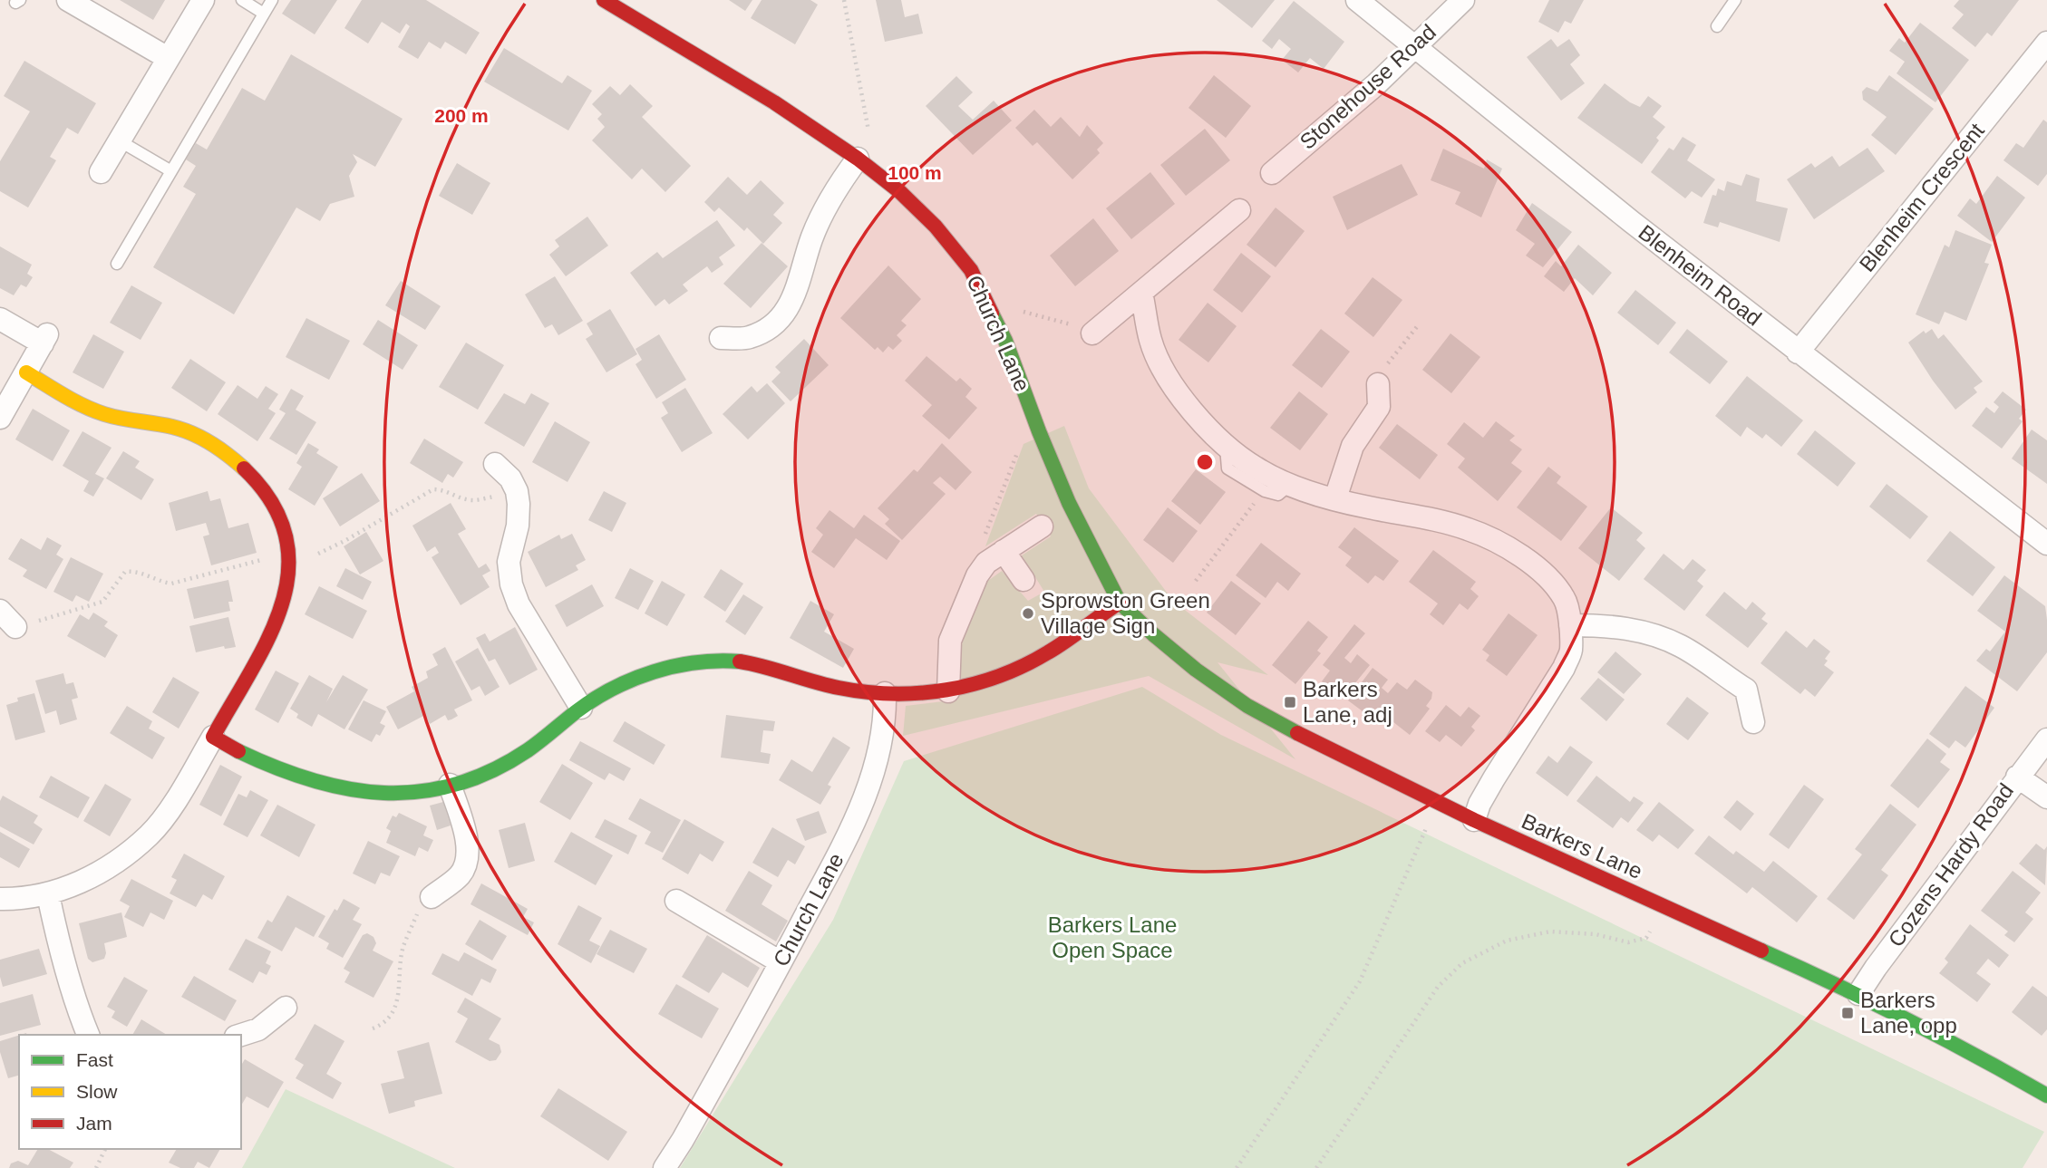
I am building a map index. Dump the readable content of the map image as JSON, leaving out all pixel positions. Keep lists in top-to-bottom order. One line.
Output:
{"streets":{"street":["Stonehouse Road","Blenheim Crescent","Blenheim Road","Church Lane","Barkers Lane","Cozens Hardy Road"]},"crossings":[["Stonehouse Road","Blenheim Road"],["Blenheim Crescent","Blenheim Road"],["Church Lane","Barkers Lane"],["Barkers Lane","Cozens Hardy Road"]],"parks":["Barkers Lane Open Space"],"places":{"other":["Sprowston Green Village Sign"],"transit":["Barkers Lane, adj","Barkers Lane, opp"]},"legend":["Fast","Slow","Jam"],"rings":["200 m","100 m"]}
